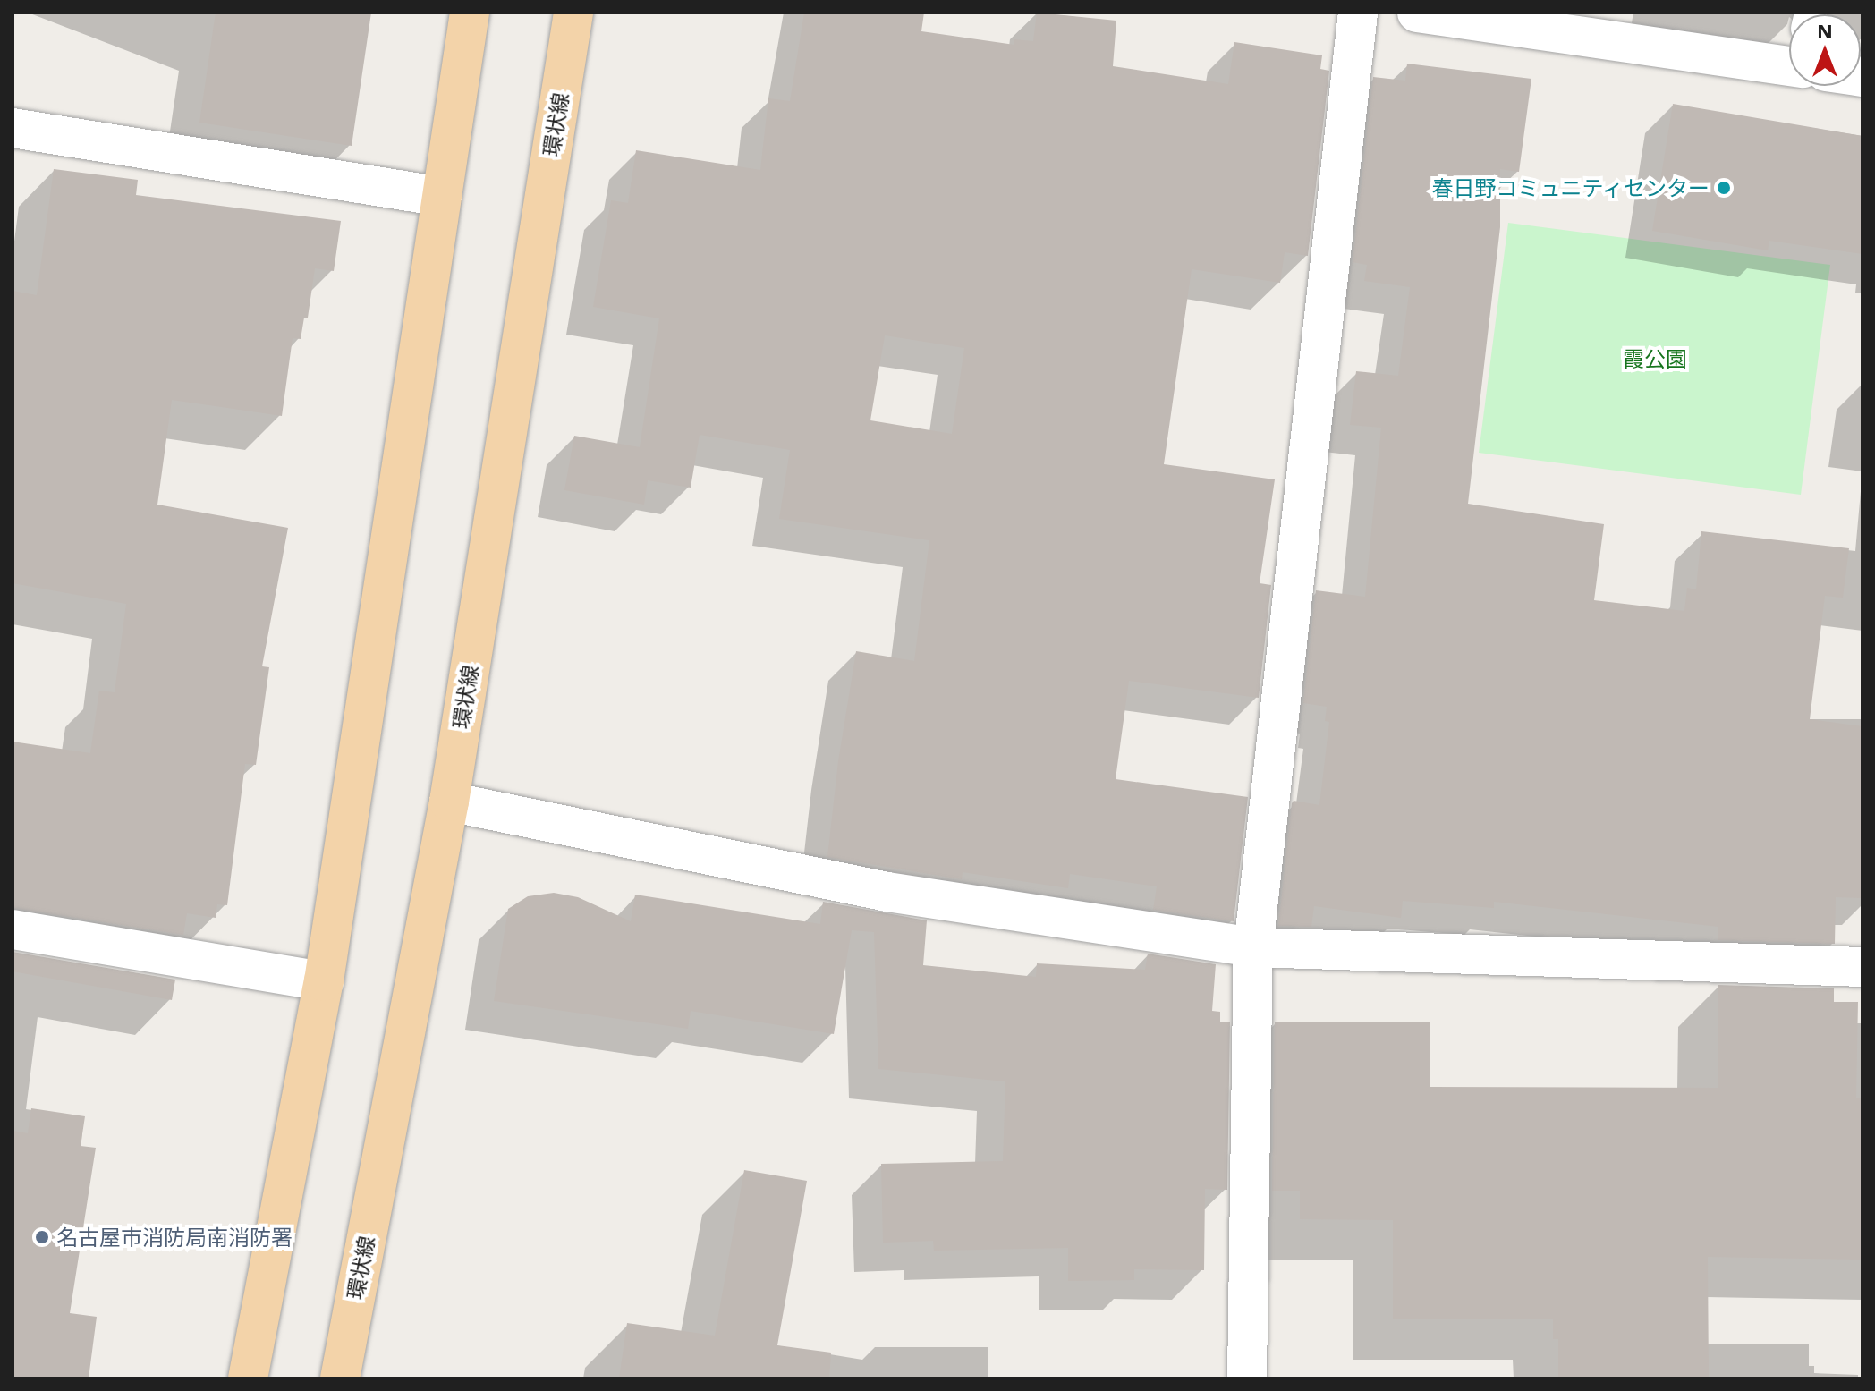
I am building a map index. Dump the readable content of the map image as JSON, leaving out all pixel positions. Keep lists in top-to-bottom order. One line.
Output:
{"streets":{"main road":["環状線"]},"parks":["霞公園"],"places":["春日野コミュニティセンター","名古屋市消防局南消防署"],"north":"top"}
